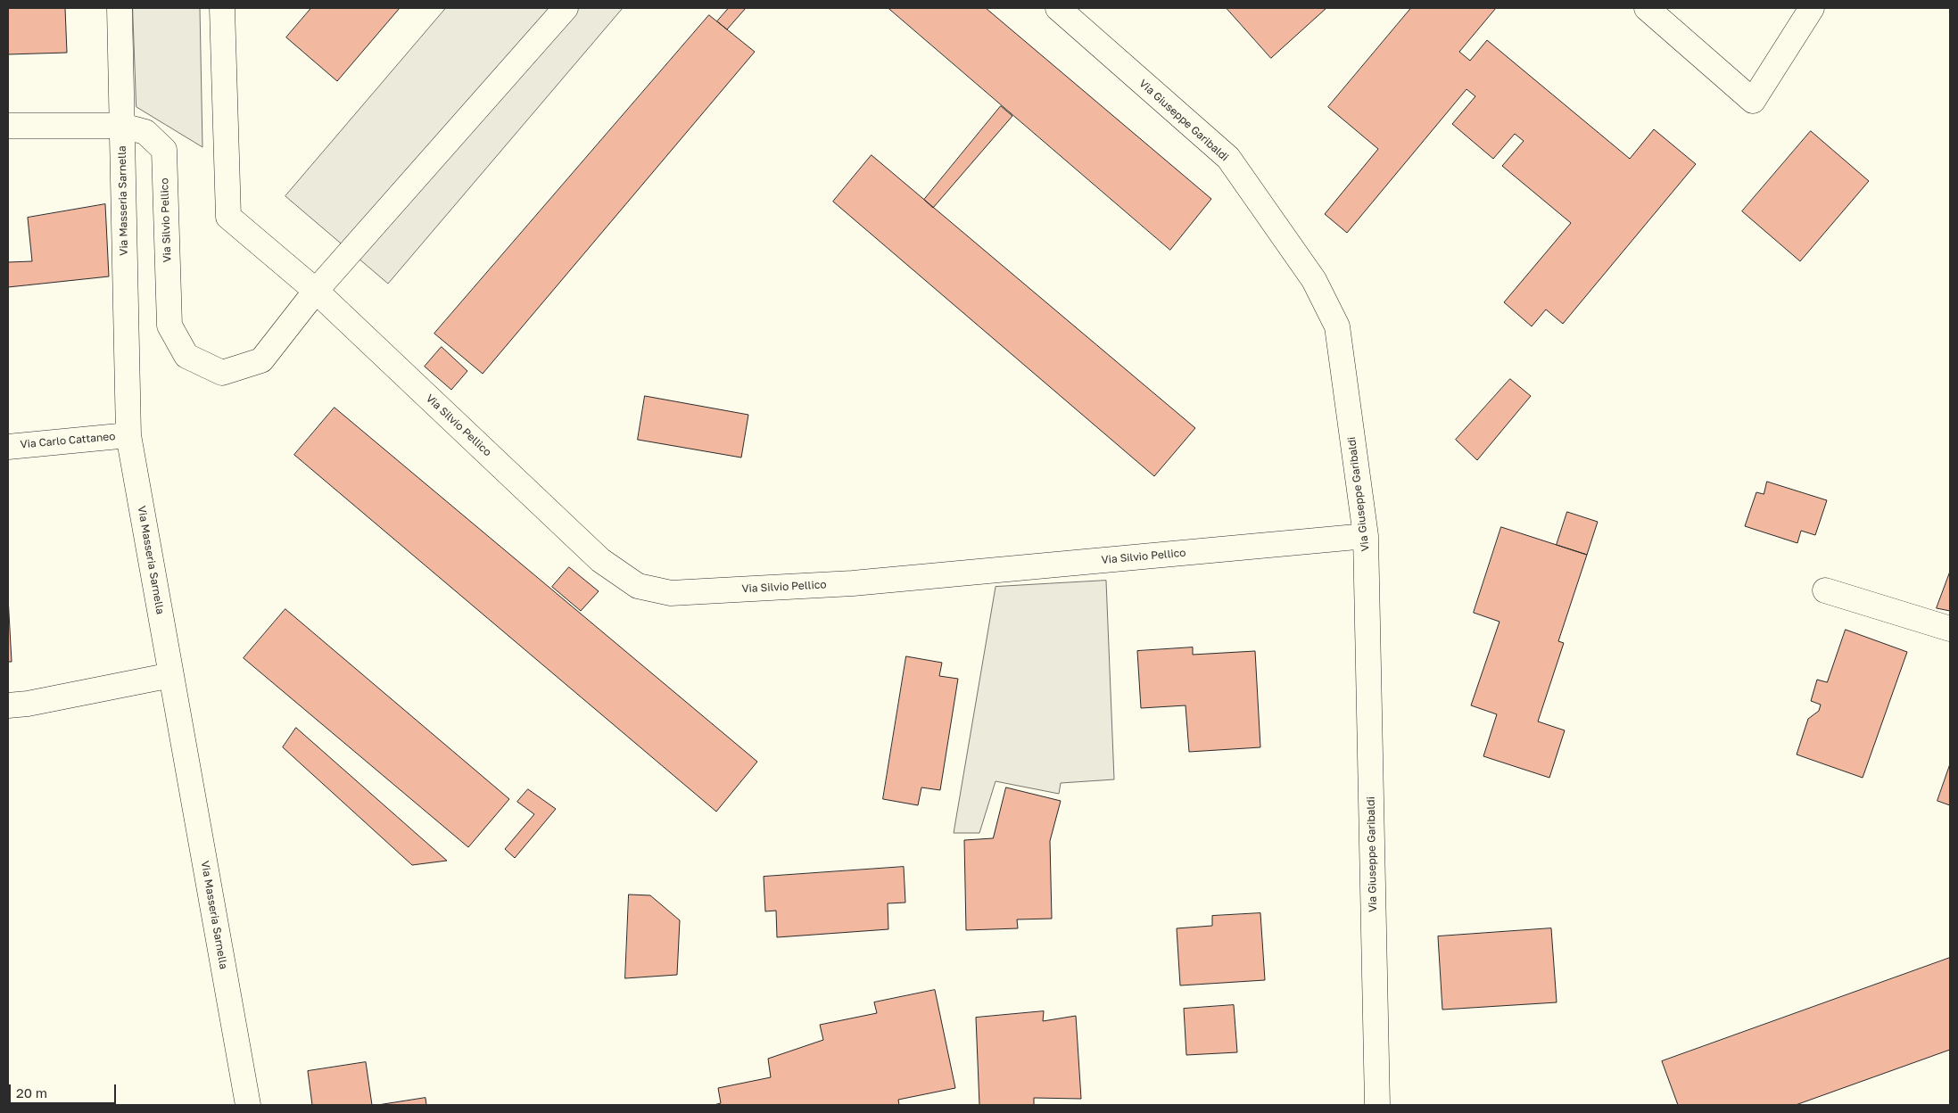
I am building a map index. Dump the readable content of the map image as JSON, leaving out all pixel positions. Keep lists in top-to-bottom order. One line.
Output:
{"streets":{"street":["Via Giuseppe Garibaldi","Via Masseria Sarnella","Via Silvio Pellico","Via Carlo Cattaneo"]},"crossings":[["Via Giuseppe Garibaldi","Via Silvio Pellico"],["Via Masseria Sarnella","Via Silvio Pellico"],["Via Masseria Sarnella","Via Carlo Cattaneo"]],"scale_bar":"20 m"}
